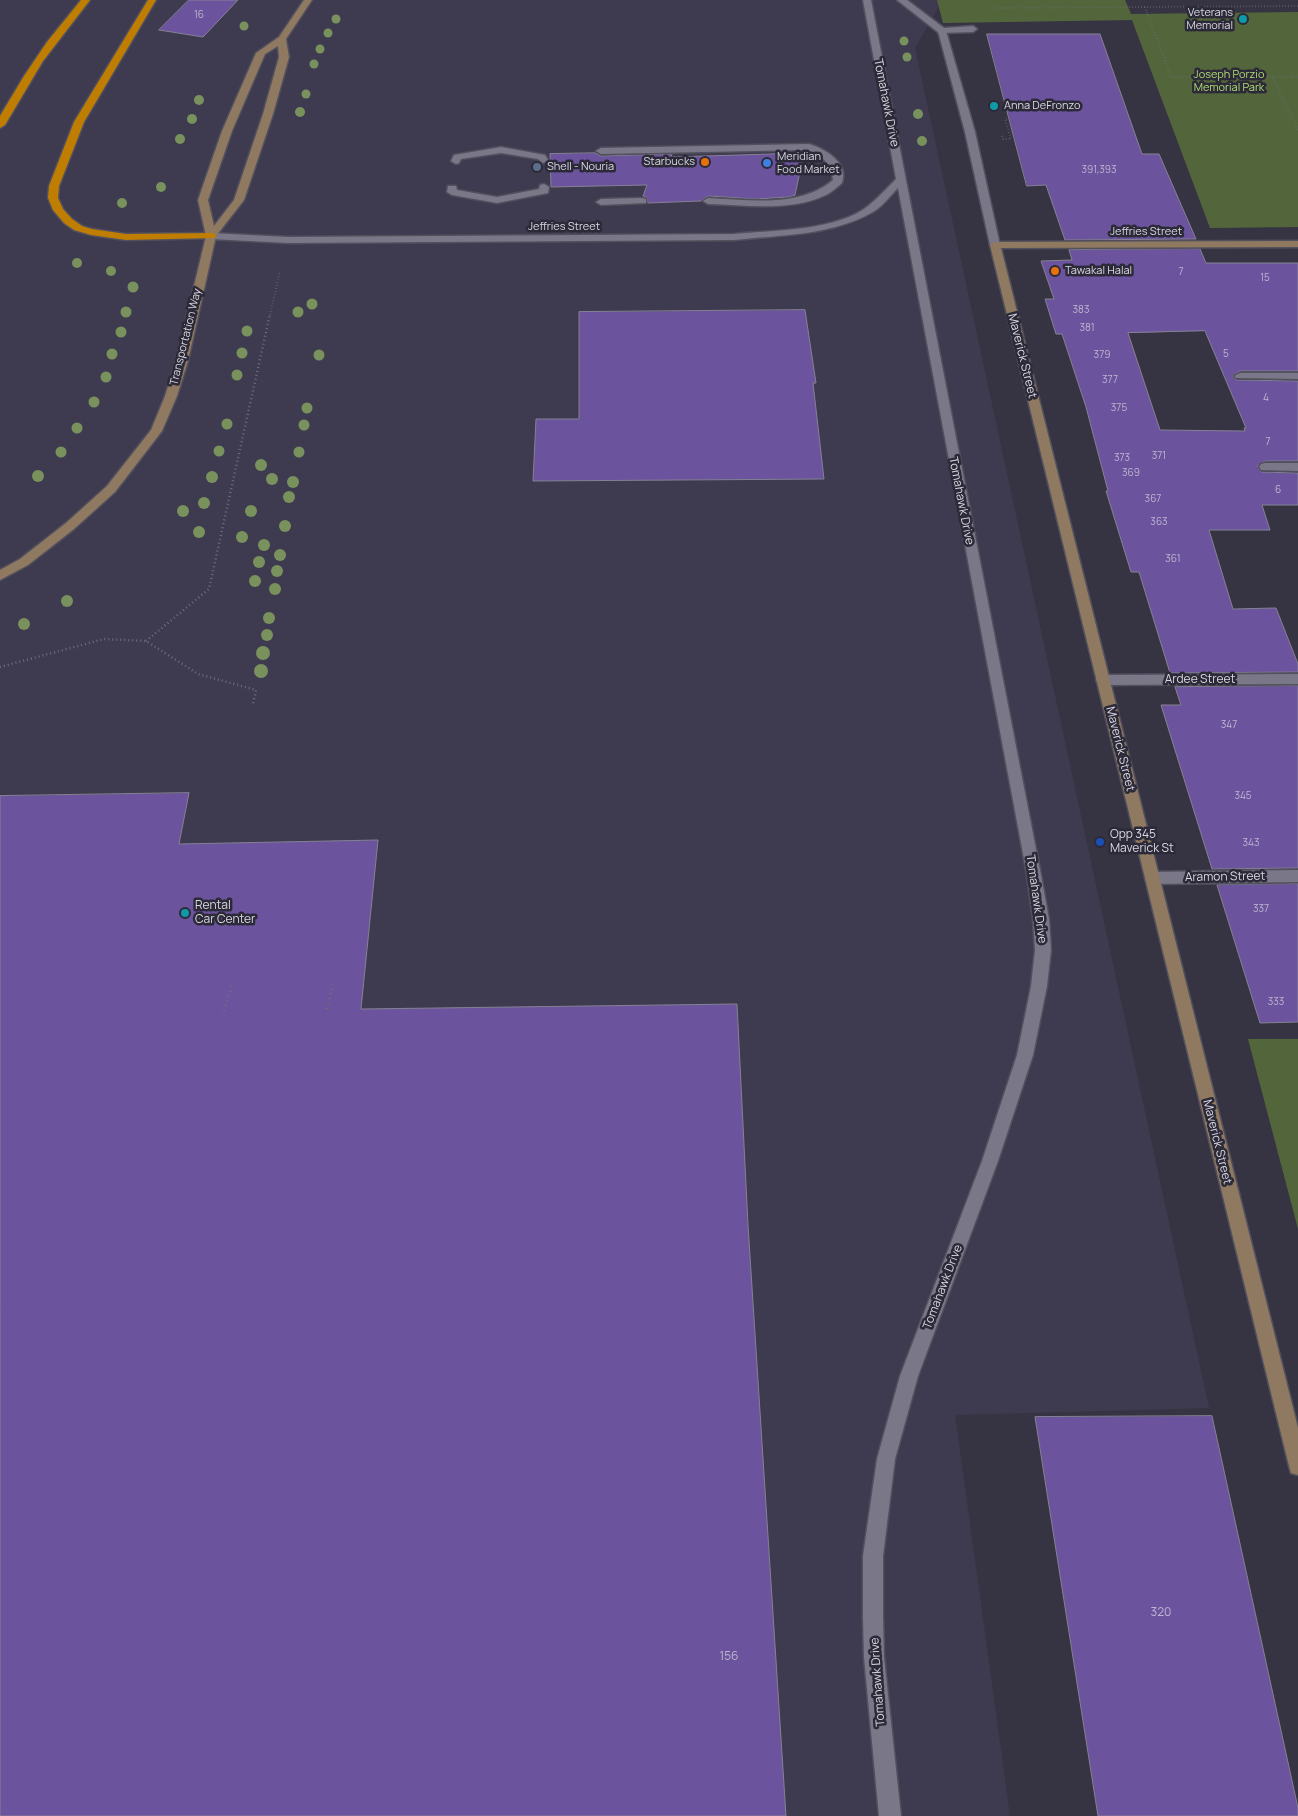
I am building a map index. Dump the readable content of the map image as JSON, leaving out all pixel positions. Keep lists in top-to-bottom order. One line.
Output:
{"streets":{"main road":["Jeffries Street","Transportation Way","Maverick Street"],"street":["Tomahawk Drive","Ardee Street","Aramon Street"]},"crossings":[["Tomahawk Drive","Jeffries Street"],["Jeffries Street","Transportation Way"],["Jeffries Street","Maverick Street"],["Maverick Street","Ardee Street"],["Maverick Street","Aramon Street"]],"parks":["Joseph Porzio Memorial Park"],"places":["Veterans Memorial","Anna DeFronzo","Starbucks","Meridian Food Market","Shell - Nouria","Tawakal Halal","Opp 345 Maverick St","Rental Car Center"],"house_numbers":["16","391,393","7","15","383","381","5","379","377","4","375","7","371","373","369","6","367","363","361","347","345","343","337","333","320","156"]}
